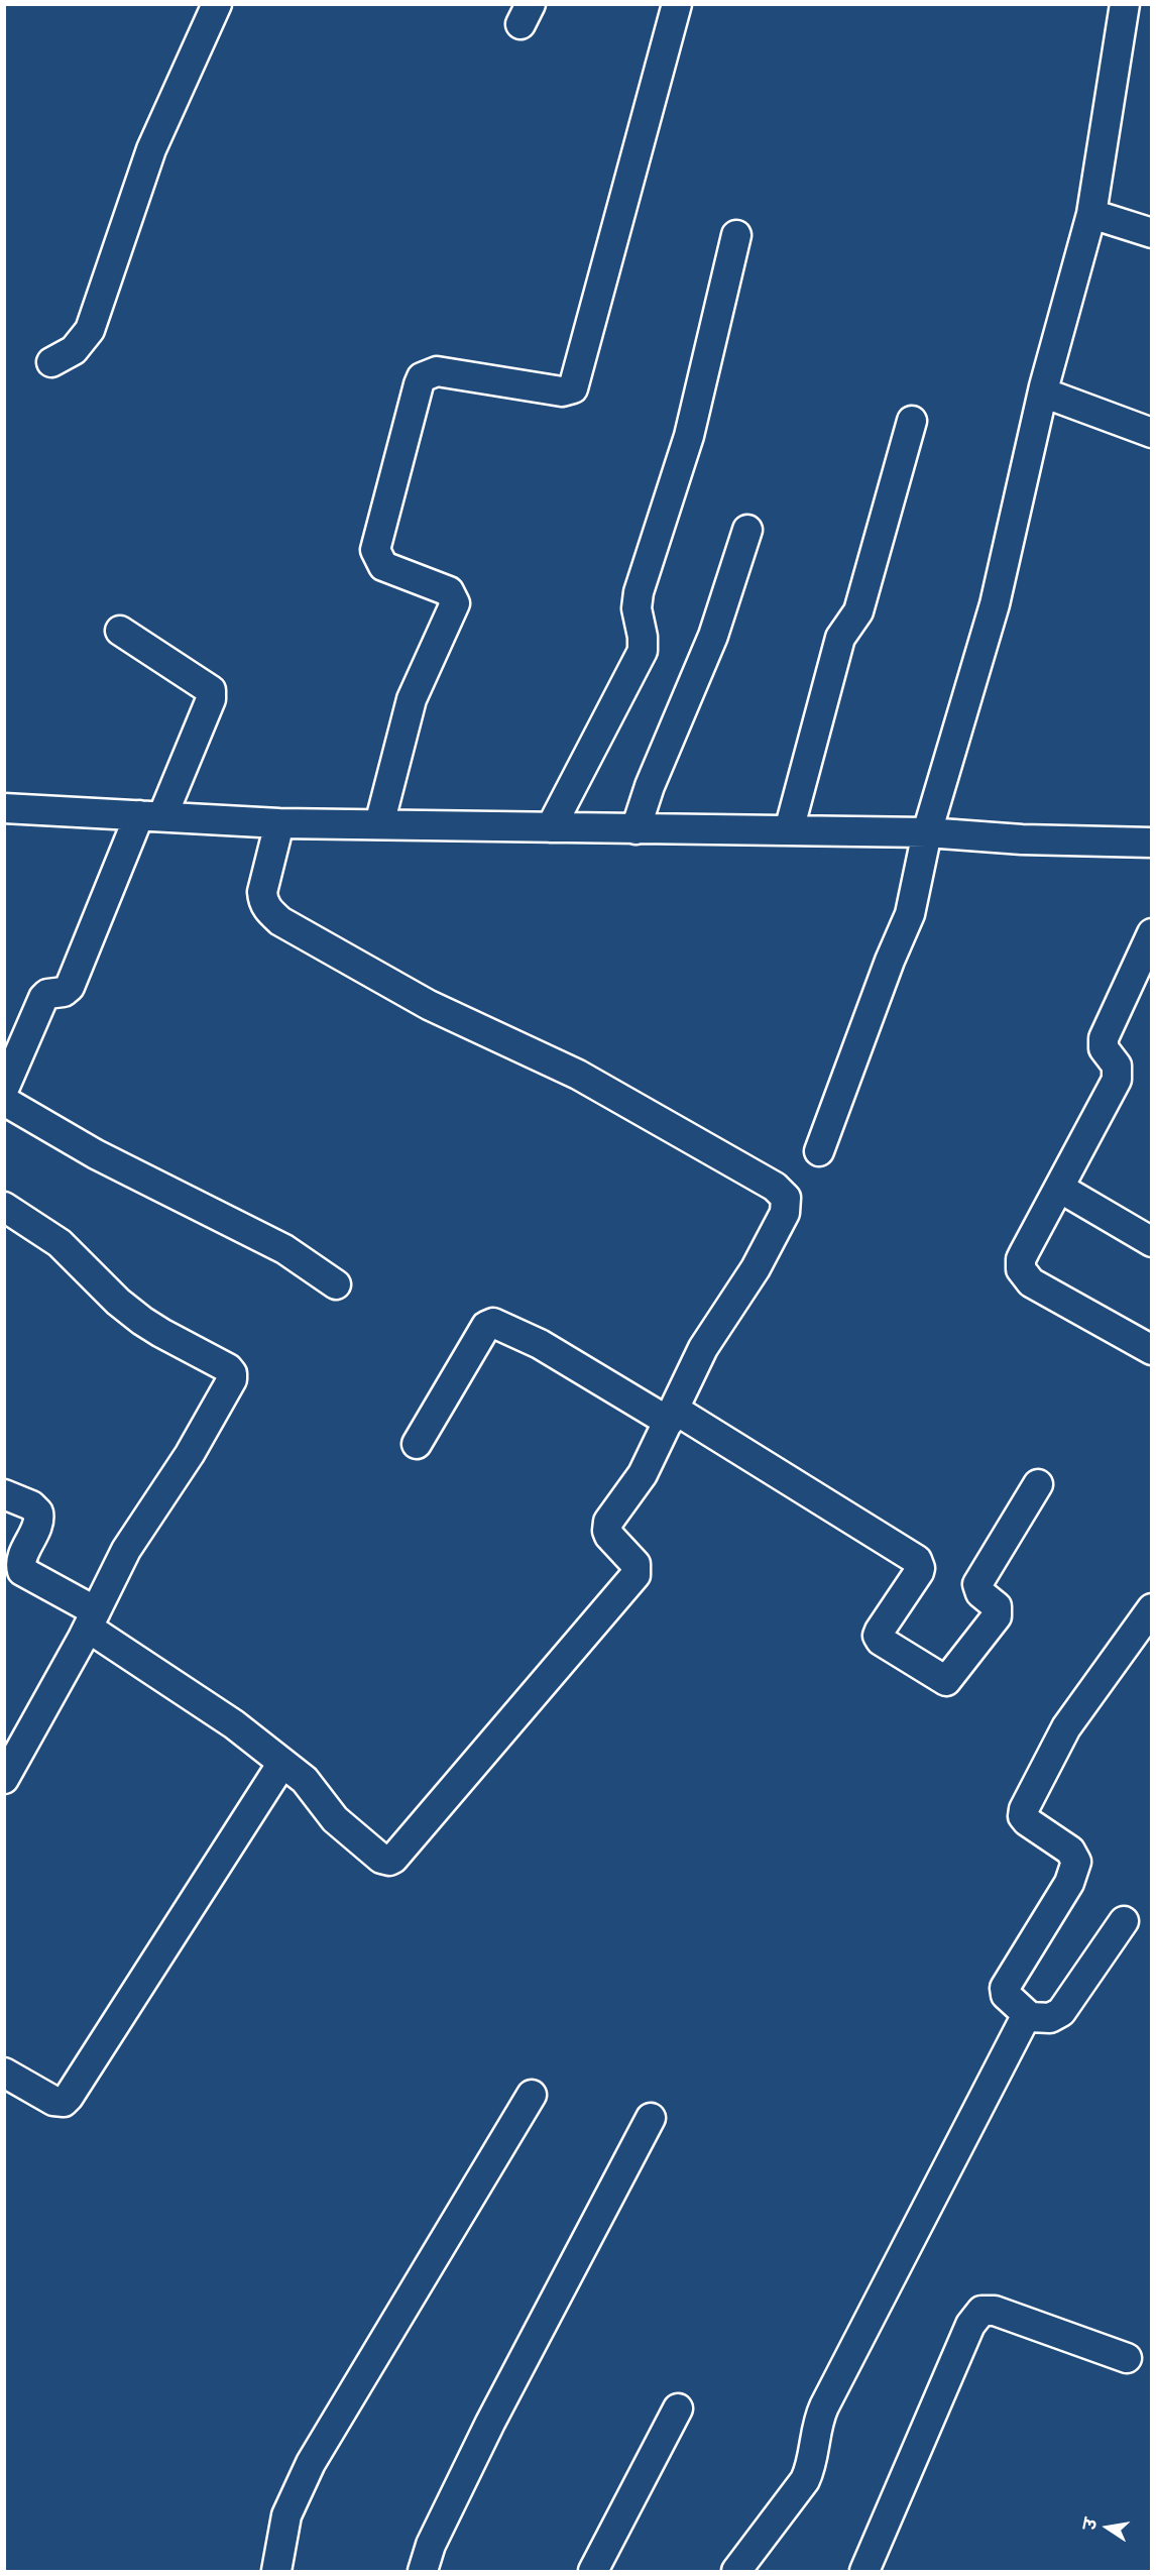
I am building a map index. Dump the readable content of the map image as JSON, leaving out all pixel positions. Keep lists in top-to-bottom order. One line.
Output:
{"north":"left"}
